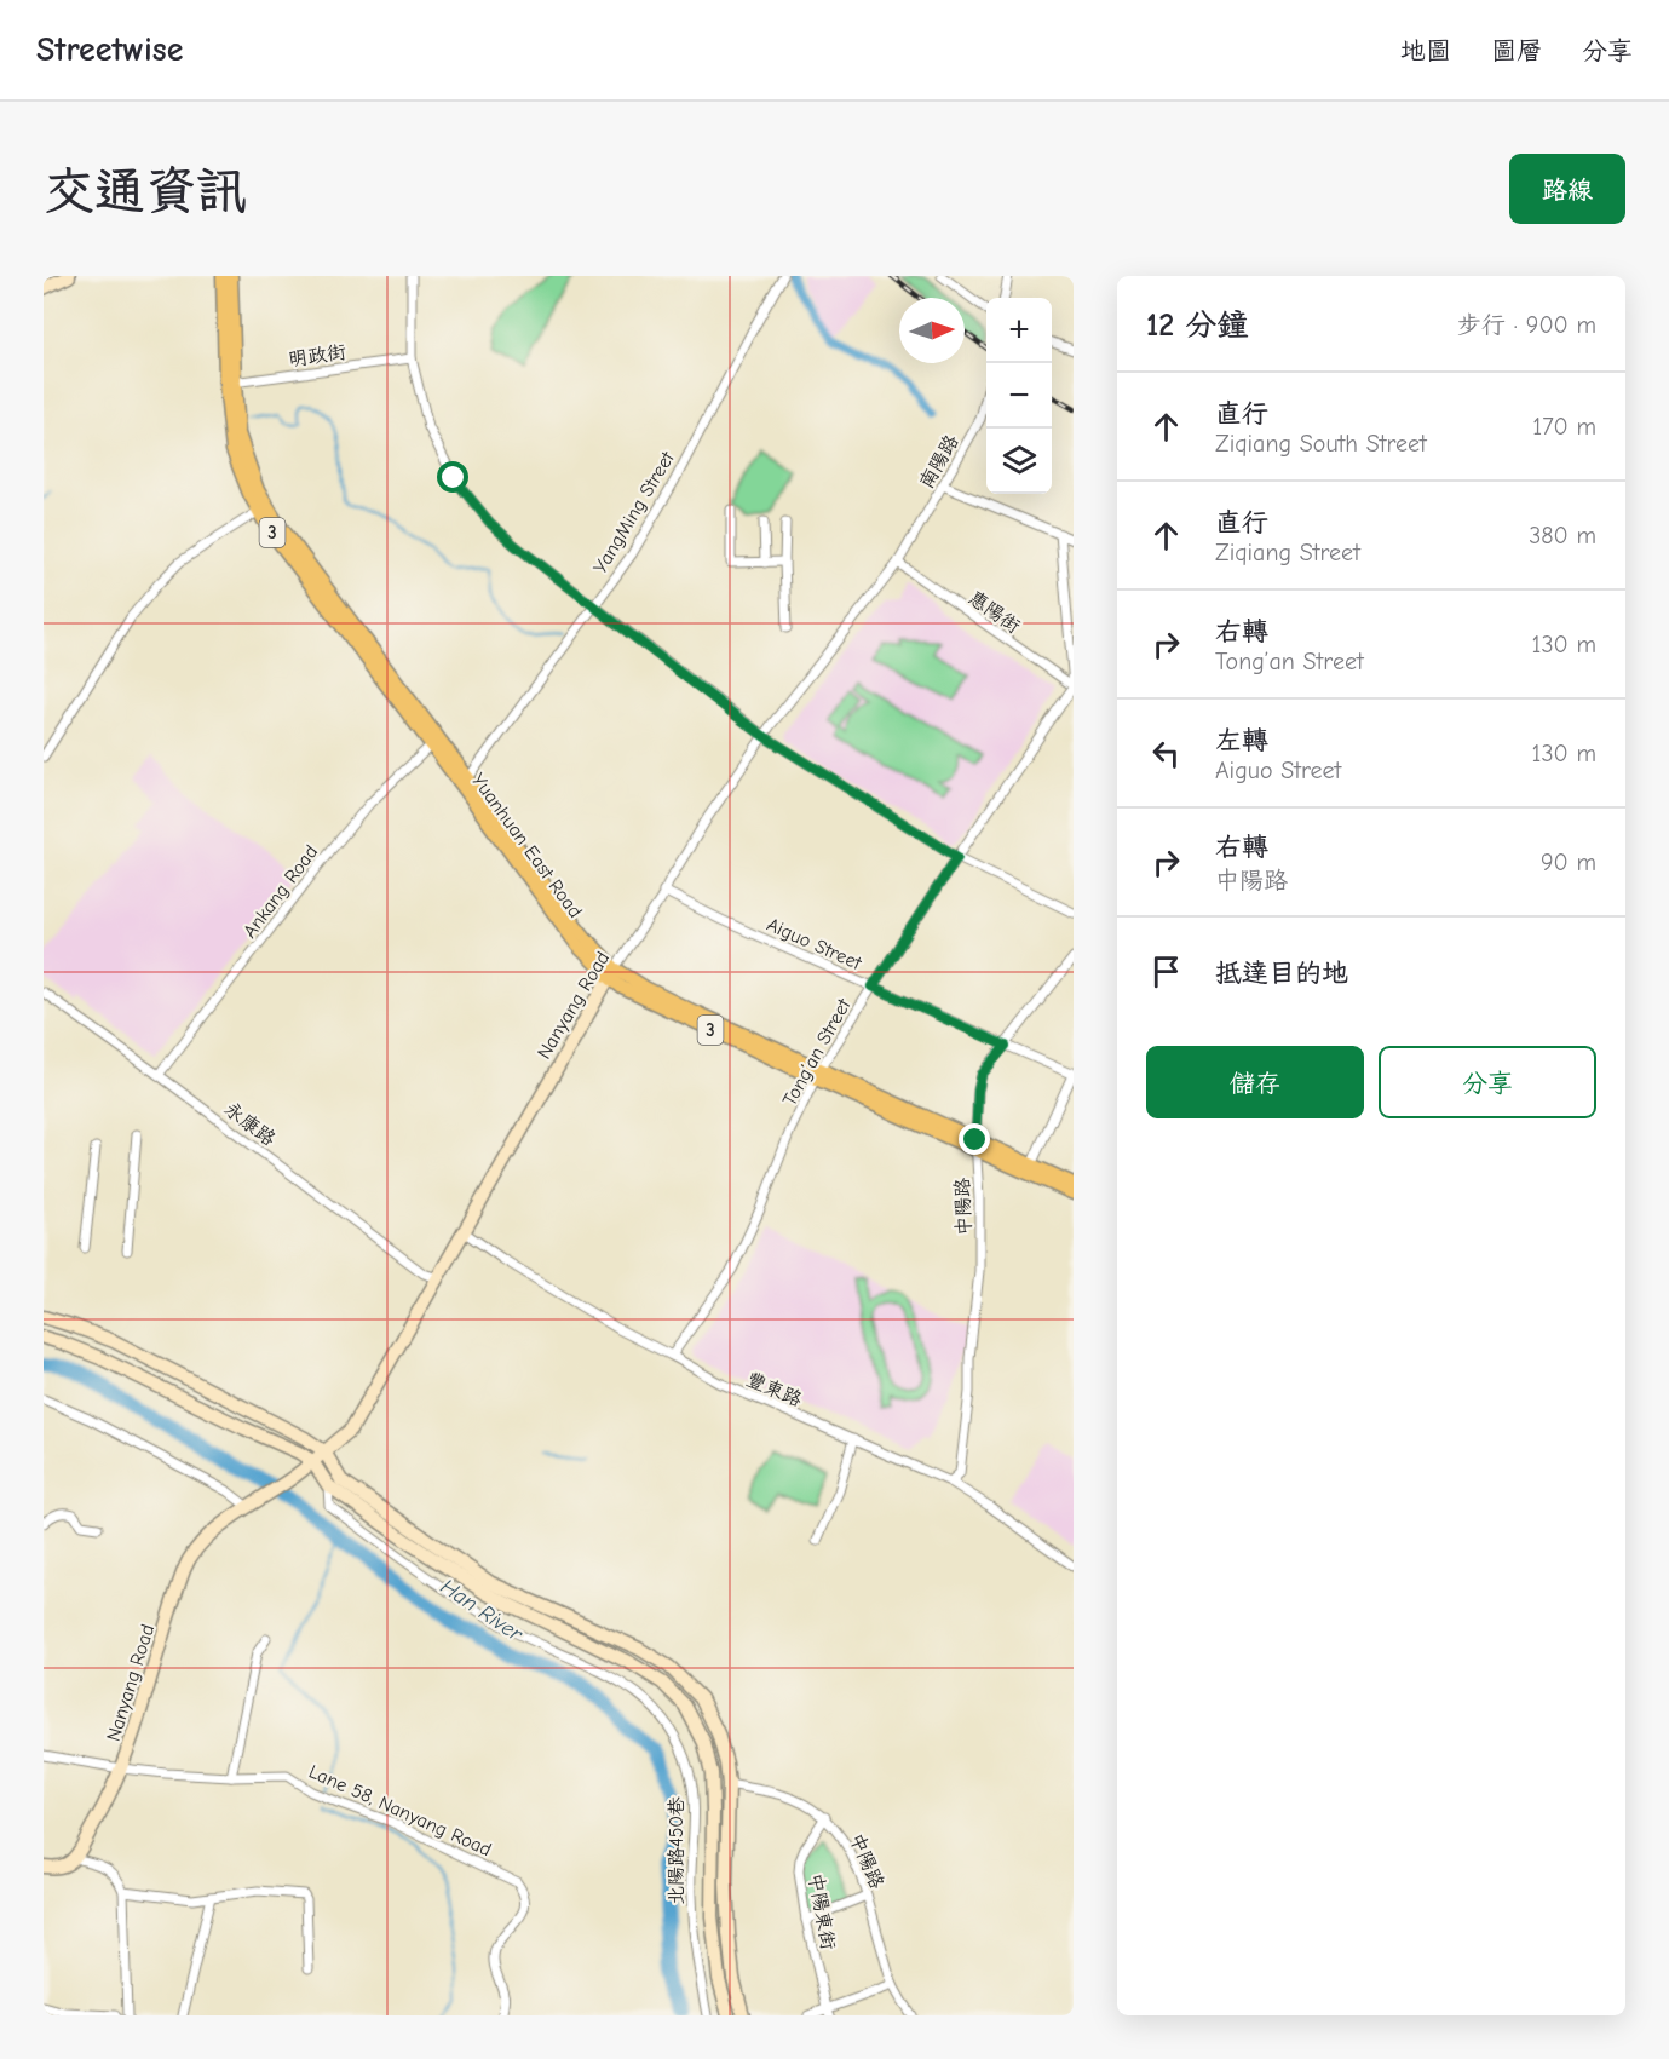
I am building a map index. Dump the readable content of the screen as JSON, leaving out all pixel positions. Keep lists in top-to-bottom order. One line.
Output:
{"streets":{"main road":["3","Yuanhuan East Road"],"street":["明政街","南陽路","YangMing Street","惠陽街","Ankang Road","Aiguo Street","Nanyang Road","Tong’an Street","永康路","中陽路","豐東路","Lane 58, Nanyang Road","北陽路450巷","中陽東街"]},"crossings":[["明政街","Yuanhuan East Road"],["南陽路","惠陽街"],["南陽路","Nanyang Road"],["YangMing Street","Yuanhuan East Road"],["惠陽街","Nanyang Road"],["惠陽街","Tong’an Street"],["Yuanhuan East Road","Ankang Road"],["Yuanhuan East Road","Nanyang Road"],["Yuanhuan East Road","Tong’an Street"],["Yuanhuan East Road","中陽路"],["Ankang Road","永康路"],["Aiguo Street","Nanyang Road"],["Aiguo Street","Tong’an Street"],["Aiguo Street","中陽路"],["Nanyang Road","永康路"],["Nanyang Road","豐東路"],["Nanyang Road","Lane 58, Nanyang Road"],["Tong’an Street","豐東路"],["中陽路","豐東路"],["中陽路","中陽東街"]],"water":["Han River"],"north":"right","page":{"header":"Streetwise","nav":["地圖","圖層","分享"],"buttons":["路線",["儲存","分享"]],"title":"交通資訊","heading":["12 分鐘","步行 · 900 m"],"map_buttons":["+","−"],"list":[["直行","Ziqiang South Street","170 m"],["直行","Ziqiang Street","380 m"],["右轉","Tong’an Street","130 m"],["左轉","Aiguo Street","130 m"],["右轉","中陽路","90 m"],"抵達目的地"]}}
